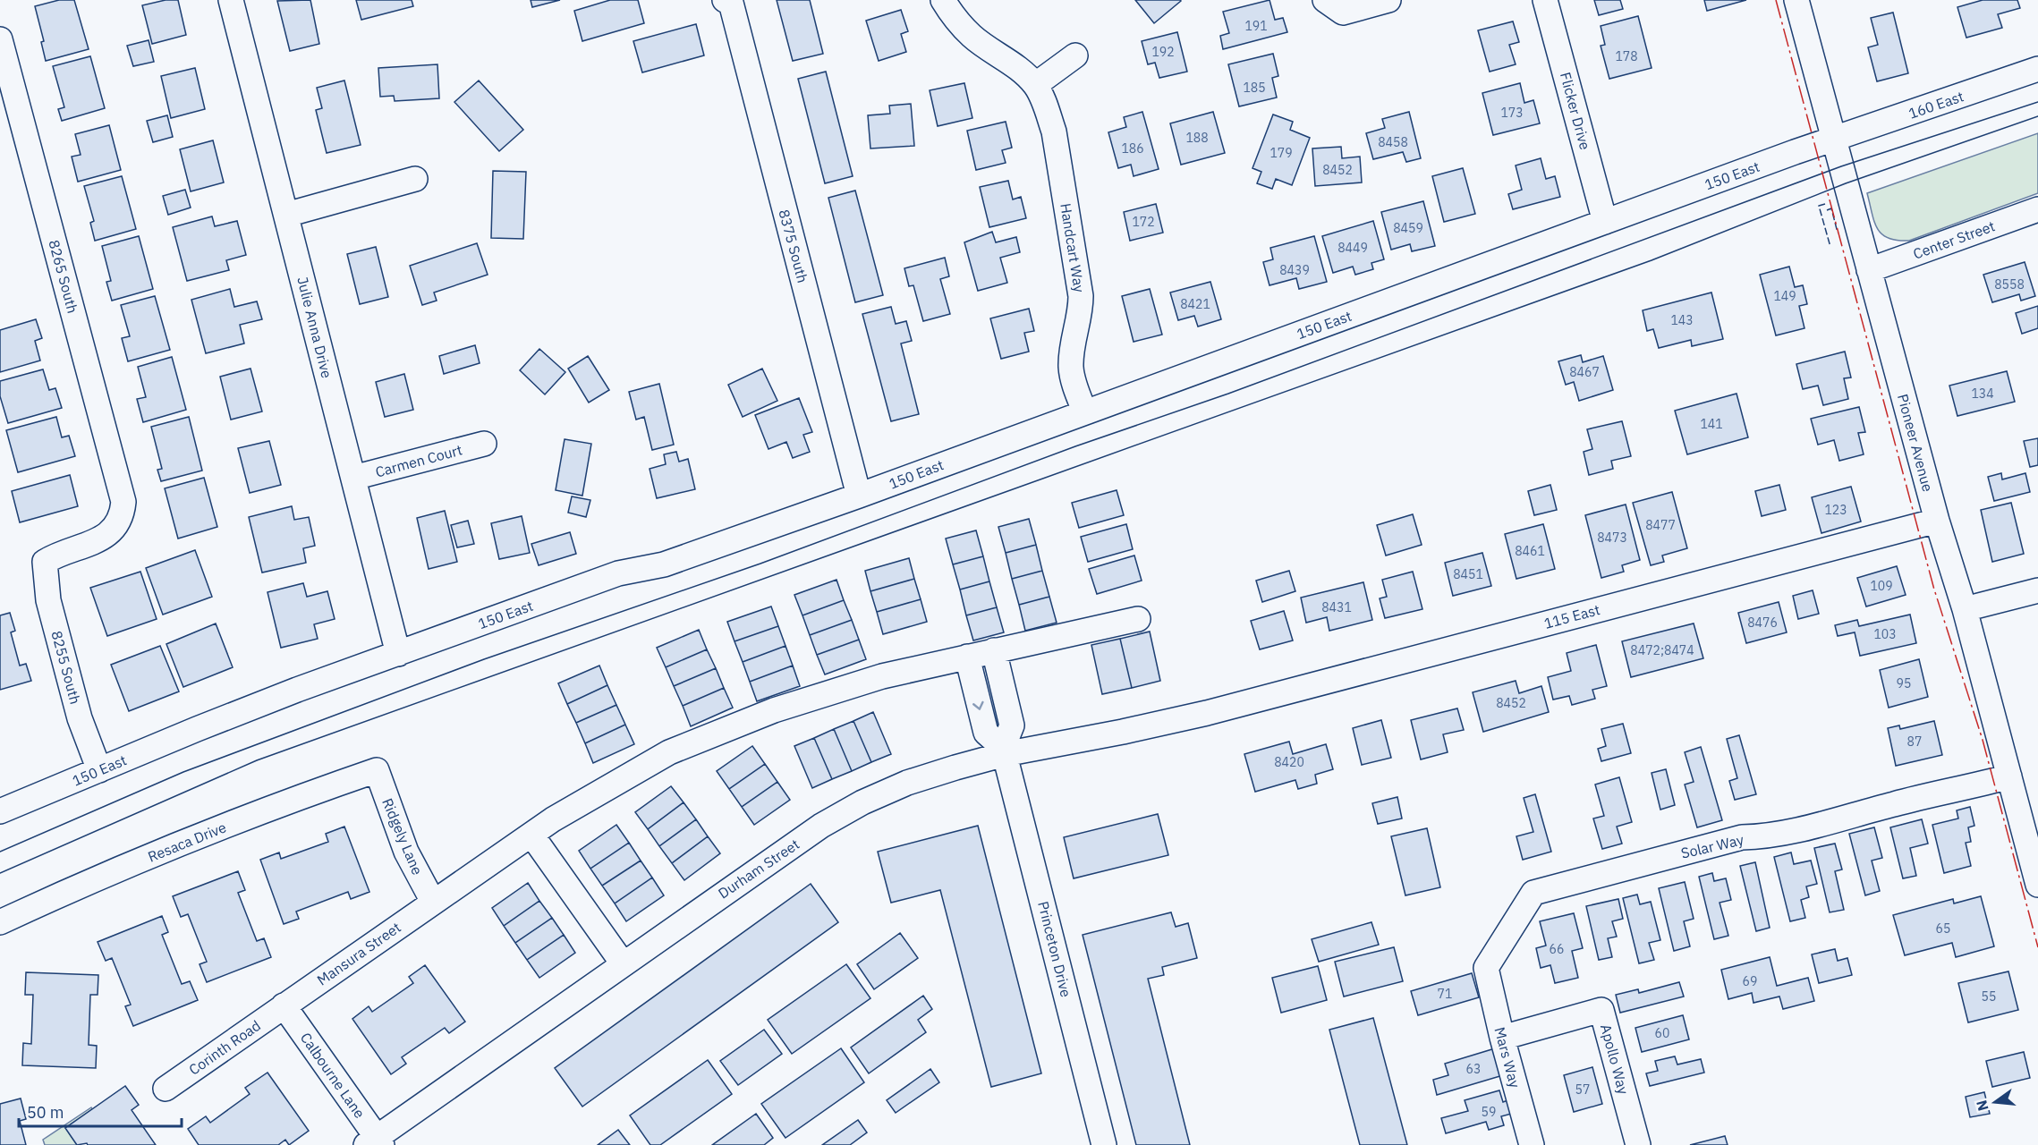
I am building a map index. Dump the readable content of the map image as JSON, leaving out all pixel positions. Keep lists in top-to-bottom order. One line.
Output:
{"streets":{"street":["160 East","Flicker Drive","150 East","Center Street","8375 South","Handcart Way","8265 South","Julie Anna Drive","Pioneer Avenue","Carmen Court","115 East","8255 South","Ridgely Lane","Resaca Drive","Solar Way","Durham Street","Princeton Drive","Mansura Street","Corinth Road","Mars Way","Apollo Way","Calbourne Lane"]},"crossings":[["160 East","150 East"],["160 East","Pioneer Avenue"],["Flicker Drive","150 East"],["150 East","8375 South"],["150 East","Handcart Way"],["150 East","Julie Anna Drive"],["150 East","Pioneer Avenue"],["150 East","8255 South"],["Center Street","Pioneer Avenue"],["8265 South","8255 South"],["Julie Anna Drive","Carmen Court"],["Pioneer Avenue","115 East"],["Pioneer Avenue","Solar Way"],["115 East","Durham Street"],["Ridgely Lane","Resaca Drive"],["Ridgely Lane","Mansura Street"],["Solar Way","Mars Way"],["Durham Street","Princeton Drive"],["Durham Street","Calbourne Lane"],["Mansura Street","Corinth Road"],["Mansura Street","Calbourne Lane"],["Corinth Road","Calbourne Lane"],["Mars Way","Apollo Way"]],"house_numbers":["191","192","178","185","173","188","8458","186","179","8452","172","8459","8449","8439","8558","149","8421","143","8467","134","141","123","8477","8473","8461","8451","109","8431","8476","103","8472;8474","95","8452","87","8420","65","66","69","71","55","60","63","57","59"],"scale_bar":"50 m","north":"left"}
